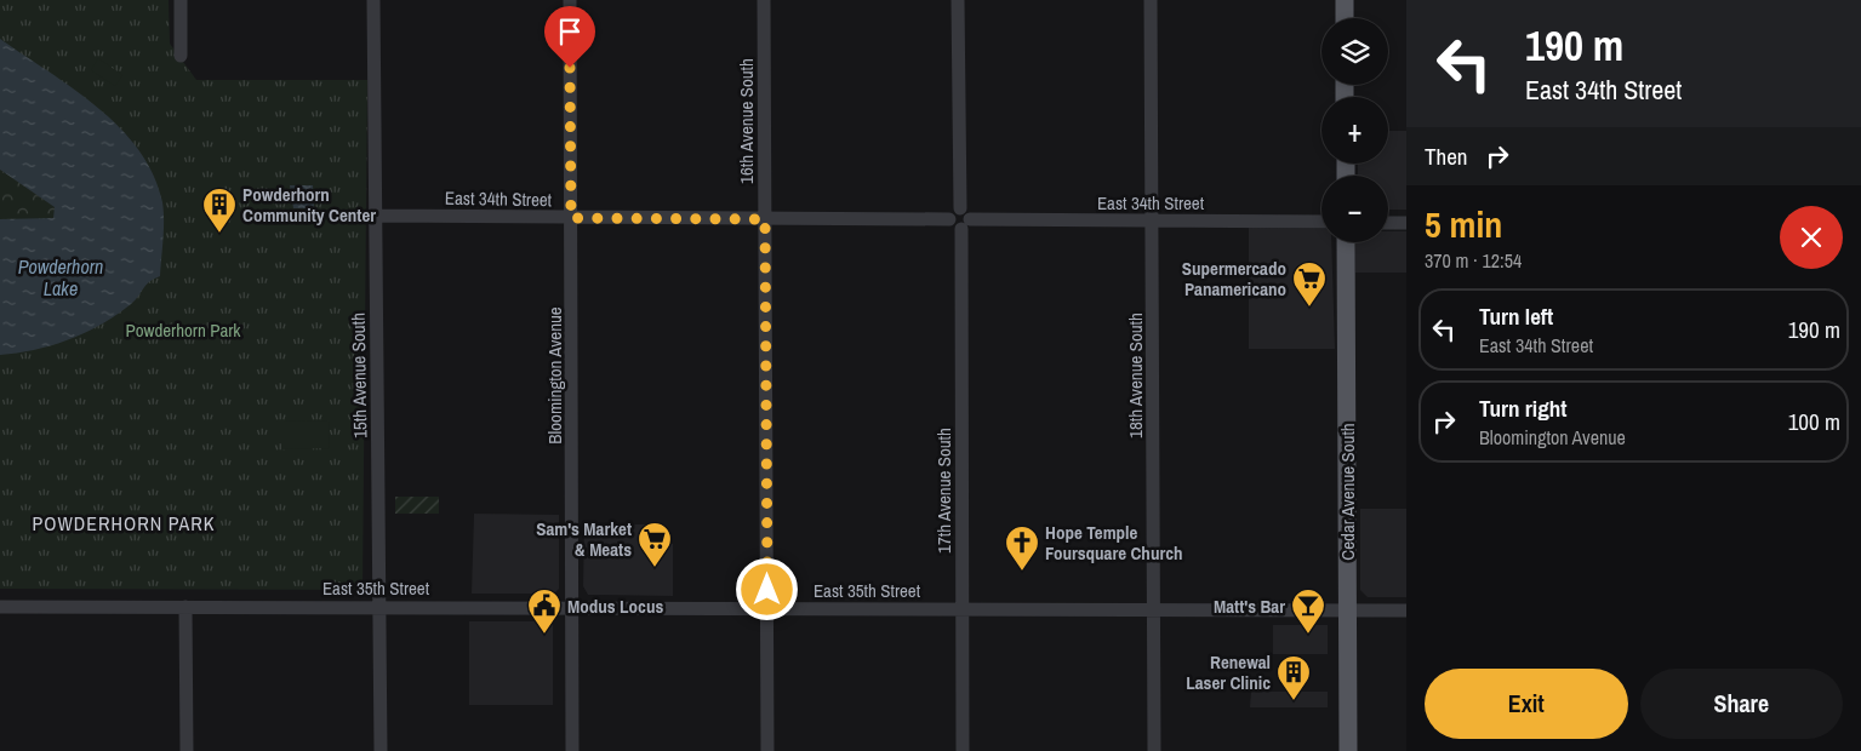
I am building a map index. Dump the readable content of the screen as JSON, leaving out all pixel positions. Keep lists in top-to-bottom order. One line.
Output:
{"streets":{"main road":["Cedar Avenue South"],"street":["16th Avenue South","East 34th Street","15th Avenue South","Bloomington Avenue","18th Avenue South","17th Avenue South","East 35th Street"]},"crossings":[["16th Avenue South","East 34th Street"],["16th Avenue South","East 35th Street"],["East 34th Street","15th Avenue South"],["East 34th Street","Bloomington Avenue"],["East 34th Street","18th Avenue South"],["East 34th Street","17th Avenue South"],["15th Avenue South","East 35th Street"],["Bloomington Avenue","East 35th Street"],["18th Avenue South","East 35th Street"],["17th Avenue South","East 35th Street"],["Cedar Avenue South","East 35th Street"]],"districts":["POWDERHORN PARK"],"water":["Powderhorn Lake"],"parks":["Powderhorn Park"],"places":{"building":["Powderhorn Community Center","Renewal Laser Clinic"],"supermarket":["Supermercado Panamericano","Sam's Market & Meats"],"church":["Hope Temple Foursquare Church"],"public building":["Modus Locus"],"bar":["Matt's Bar"]},"page":{"turn":["190 m","East 34th Street"],"map_buttons":["+","−"],"then":"Then","heading":["5 min","370 m · 12:54"],"list":[{"name":"Turn left","note":"East 34th Street","value":"190 m"},{"name":"Turn right","note":"Bloomington Avenue","value":"100 m"}],"buttons":["Exit","Share"]}}
